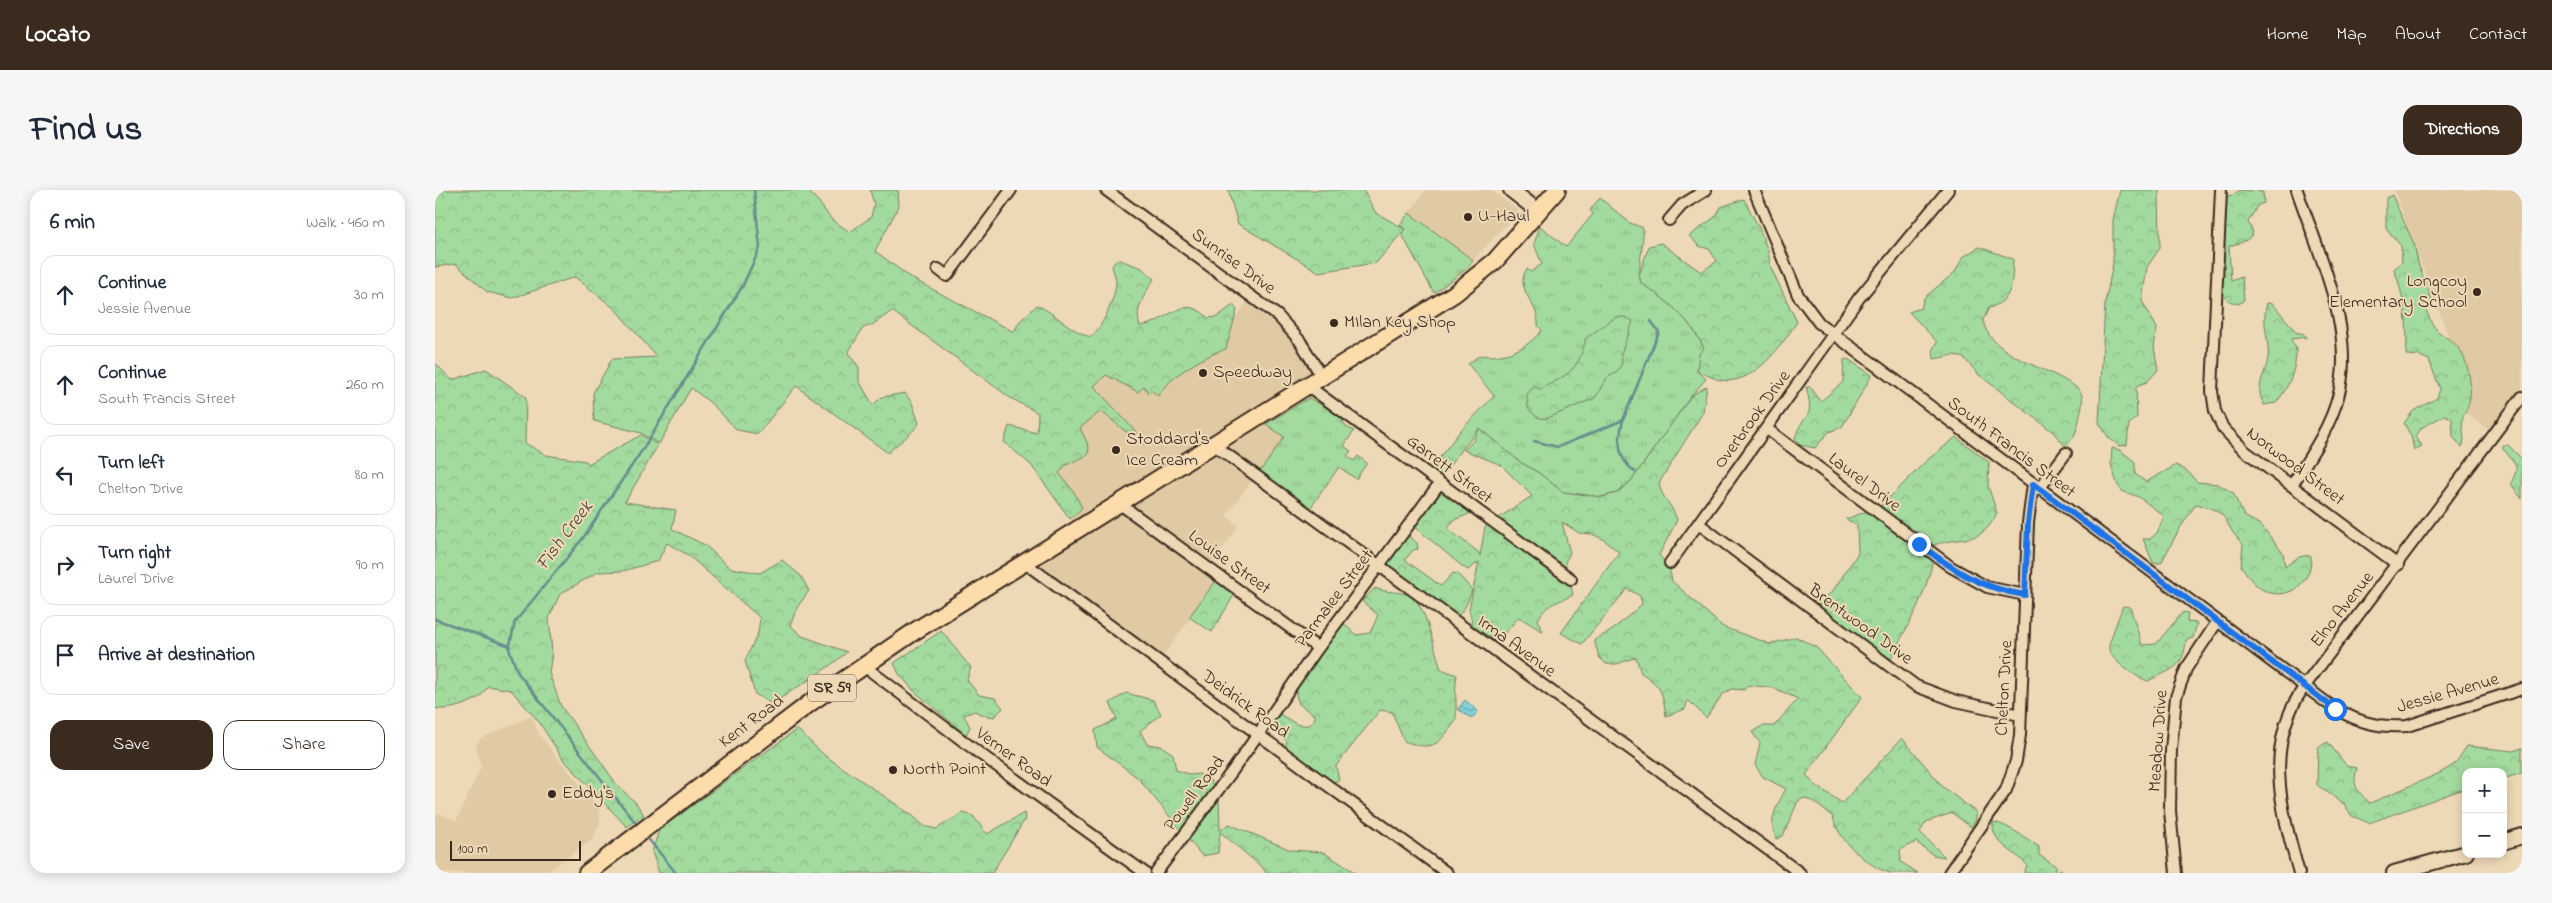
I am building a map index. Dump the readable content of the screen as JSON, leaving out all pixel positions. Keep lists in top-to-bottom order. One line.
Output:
{"streets":{"main road":["SR 59","Kent Road"],"street":["Sunrise Drive","Overbrook Drive","South Francis Street","Norwood Street","Garrett Street","Laurel Drive","Louise Street","Parmalee Street","Elno Avenue","Brentwood Drive","Irma Avenue","Chelton Drive","Jessie Avenue","Deidrick Road","Meadow Drive","Verner Road","Powell Road"]},"crossings":[["Sunrise Drive","SR 59"],["Overbrook Drive","South Francis Street"],["Overbrook Drive","Laurel Drive"],["Overbrook Drive","Brentwood Drive"],["South Francis Street","Elno Avenue"],["South Francis Street","Chelton Drive"],["South Francis Street","Jessie Avenue"],["South Francis Street","Meadow Drive"],["Norwood Street","Elno Avenue"],["Garrett Street","Parmalee Street"],["Garrett Street","SR 59"],["Laurel Drive","Chelton Drive"],["Louise Street","Parmalee Street"],["Louise Street","SR 59"],["Parmalee Street","Irma Avenue"],["Parmalee Street","Deidrick Road"],["Parmalee Street","Powell Road"],["Elno Avenue","Jessie Avenue"],["Brentwood Drive","Chelton Drive"],["Irma Avenue","SR 59"],["SR 59","Deidrick Road"],["SR 59","Kent Road"],["Deidrick Road","Kent Road"],["Deidrick Road","Powell Road"],["Kent Road","Verner Road"]],"water":["Fish Creek"],"places":["U-Haul","Longcoy Elementary School","MIlan Key Shop","Speedway","Stoddard's Ice Cream","North Point","Eddy's"],"scale_bar":"100 m","page":{"header":"Locato","nav":["Home","Map","About","Contact"],"title":"Find us","buttons":["Directions",["Save","Share"]],"heading":["6 min","Walk · 460 m"],"list":[["Continue","Jessie Avenue","30 m"],["Continue","South Francis Street","260 m"],["Turn left","Chelton Drive","80 m"],["Turn right","Laurel Drive","90 m"],"Arrive at destination"],"map_buttons":["+","−"],"scale":"100 m"}}
